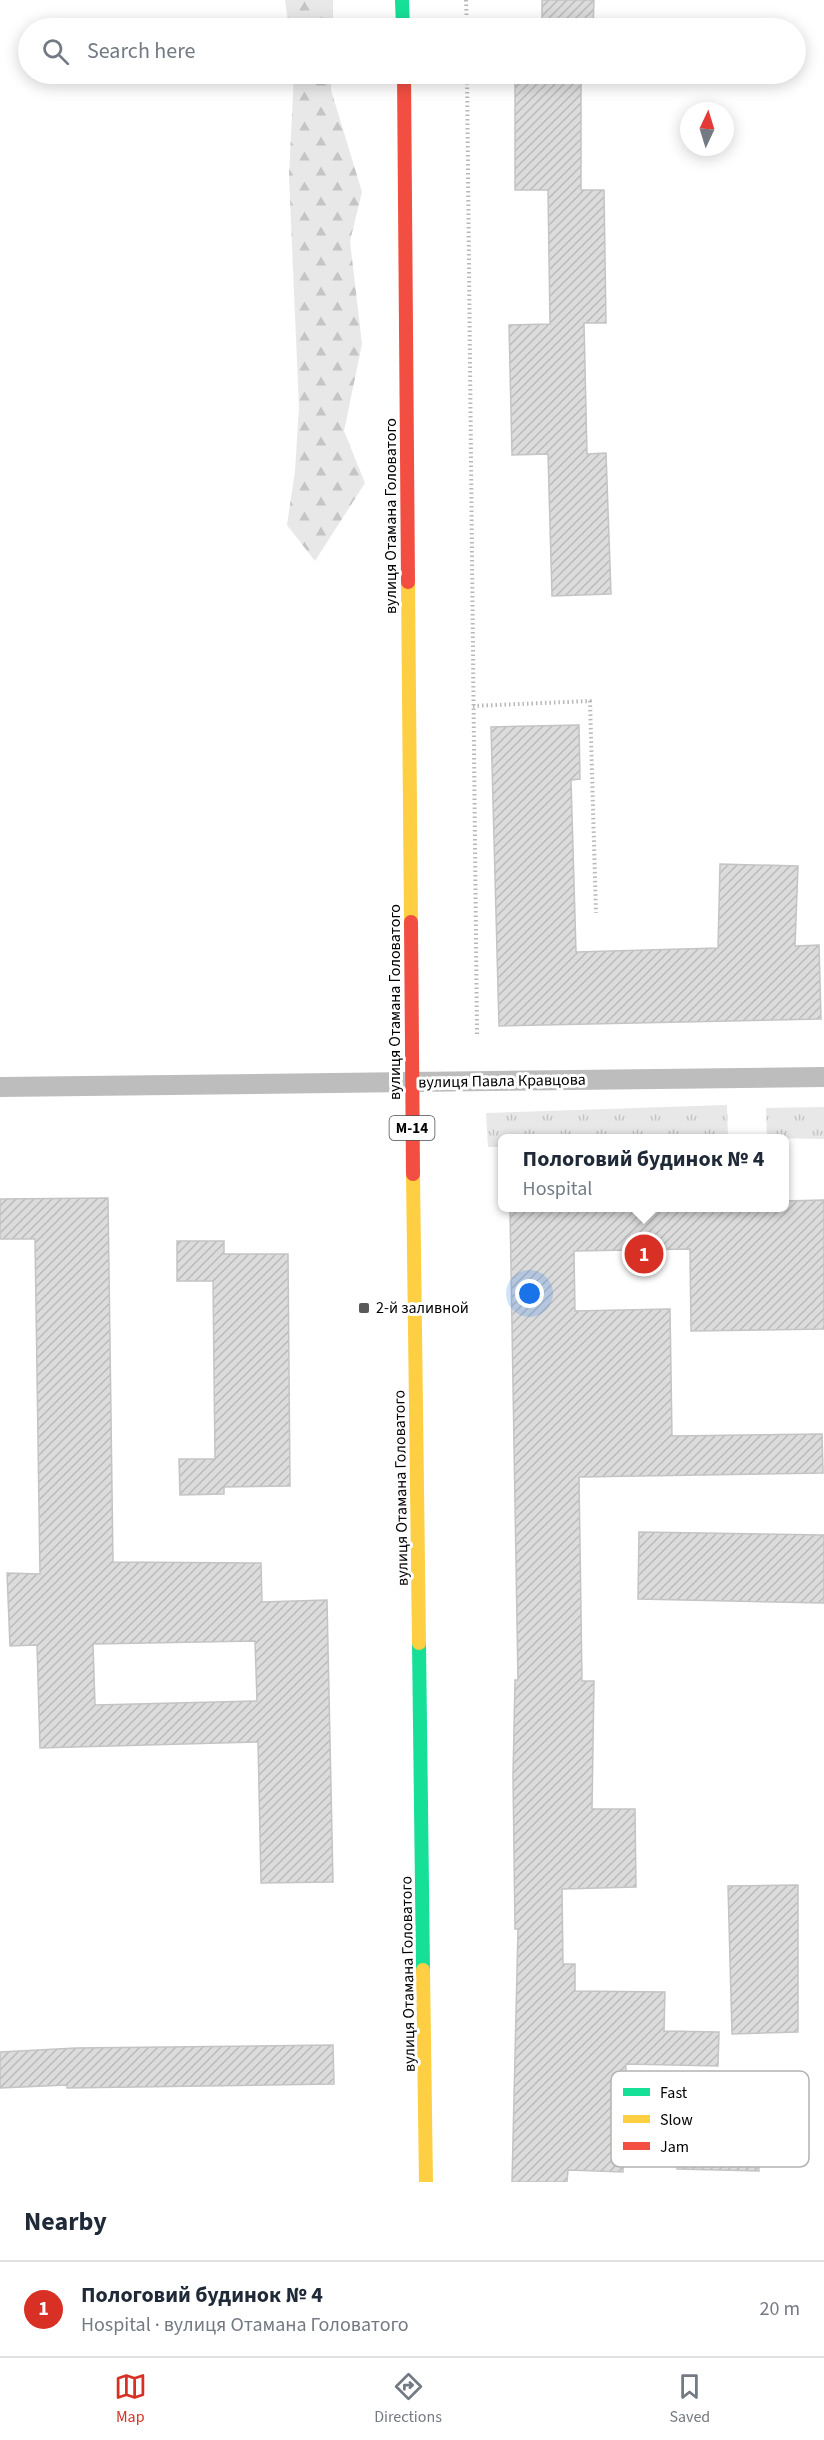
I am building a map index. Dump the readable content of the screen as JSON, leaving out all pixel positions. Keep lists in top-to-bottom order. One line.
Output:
{"streets":{"main road":["вулиця Отамана Головатого","М-14"],"lane":["вулиця Павла Кравцова"]},"crossings":[["вулиця Отамана Головатого","вулиця Павла Кравцова"]],"places":{"transit":["2-й заливной"]},"legend":["Fast","Slow","Jam"],"north":"top","page":{"search":"Search here","popup":["Пологовий будинок № 4","Hospital"],"pins":"1","heading":"Nearby","list":[{"mark":"1","name":"Пологовий будинок № 4","note":"Hospital · вулиця Отамана Головатого","value":"20 m"}],"nav":["Map","Directions","Saved"]}}
